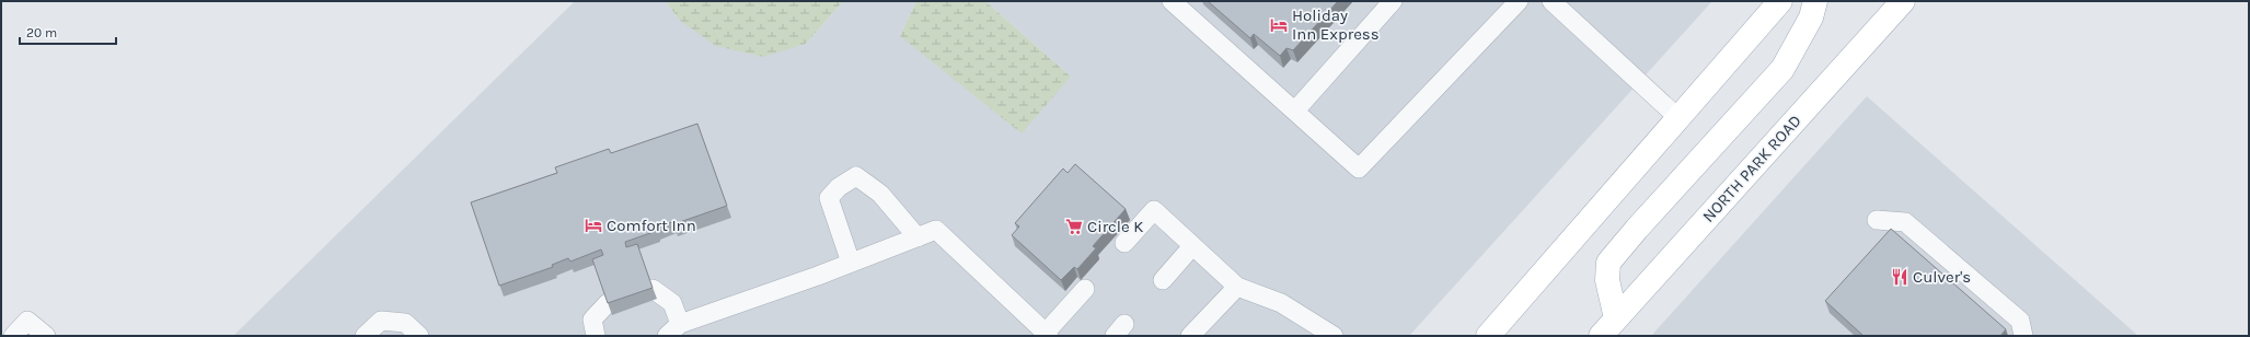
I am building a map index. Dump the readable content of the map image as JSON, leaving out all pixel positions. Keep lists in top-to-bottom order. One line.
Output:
{"streets":{"main road":["NORTH PARK ROAD"]},"places":{"hotel":["Holiday Inn Express","Comfort Inn"],"supermarket":["Circle K"],"restaurant":["Culver's"]},"scale_bar":"20 m"}
